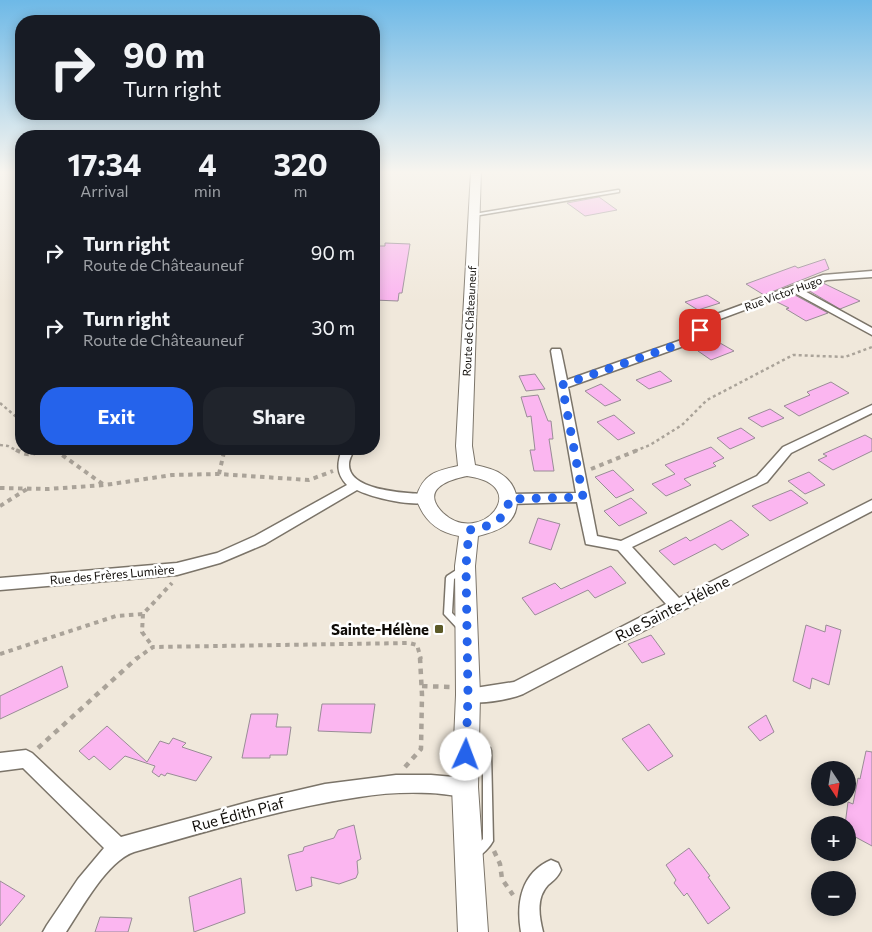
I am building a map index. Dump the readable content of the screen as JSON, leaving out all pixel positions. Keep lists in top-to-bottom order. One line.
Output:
{"streets":{"main road":["Route de Châteauneuf"],"street":["Rue Victor Hugo","Rue des Frères Lumière","Rue Sainte-Hélène","Rue Édith Piaf"]},"places":{"transit":["Sainte-Hélène"]},"north":"bottom","page":{"turn":["90 m","Turn right"],"eta":["17:34","Arrival","4","min","320","m"],"list":[{"name":"Turn right","note":"Route de Châteauneuf","value":"90 m"},{"name":"Turn right","note":"Route de Châteauneuf","value":"30 m"}],"buttons":["Exit","Share"],"map_buttons":["+","−"]}}
